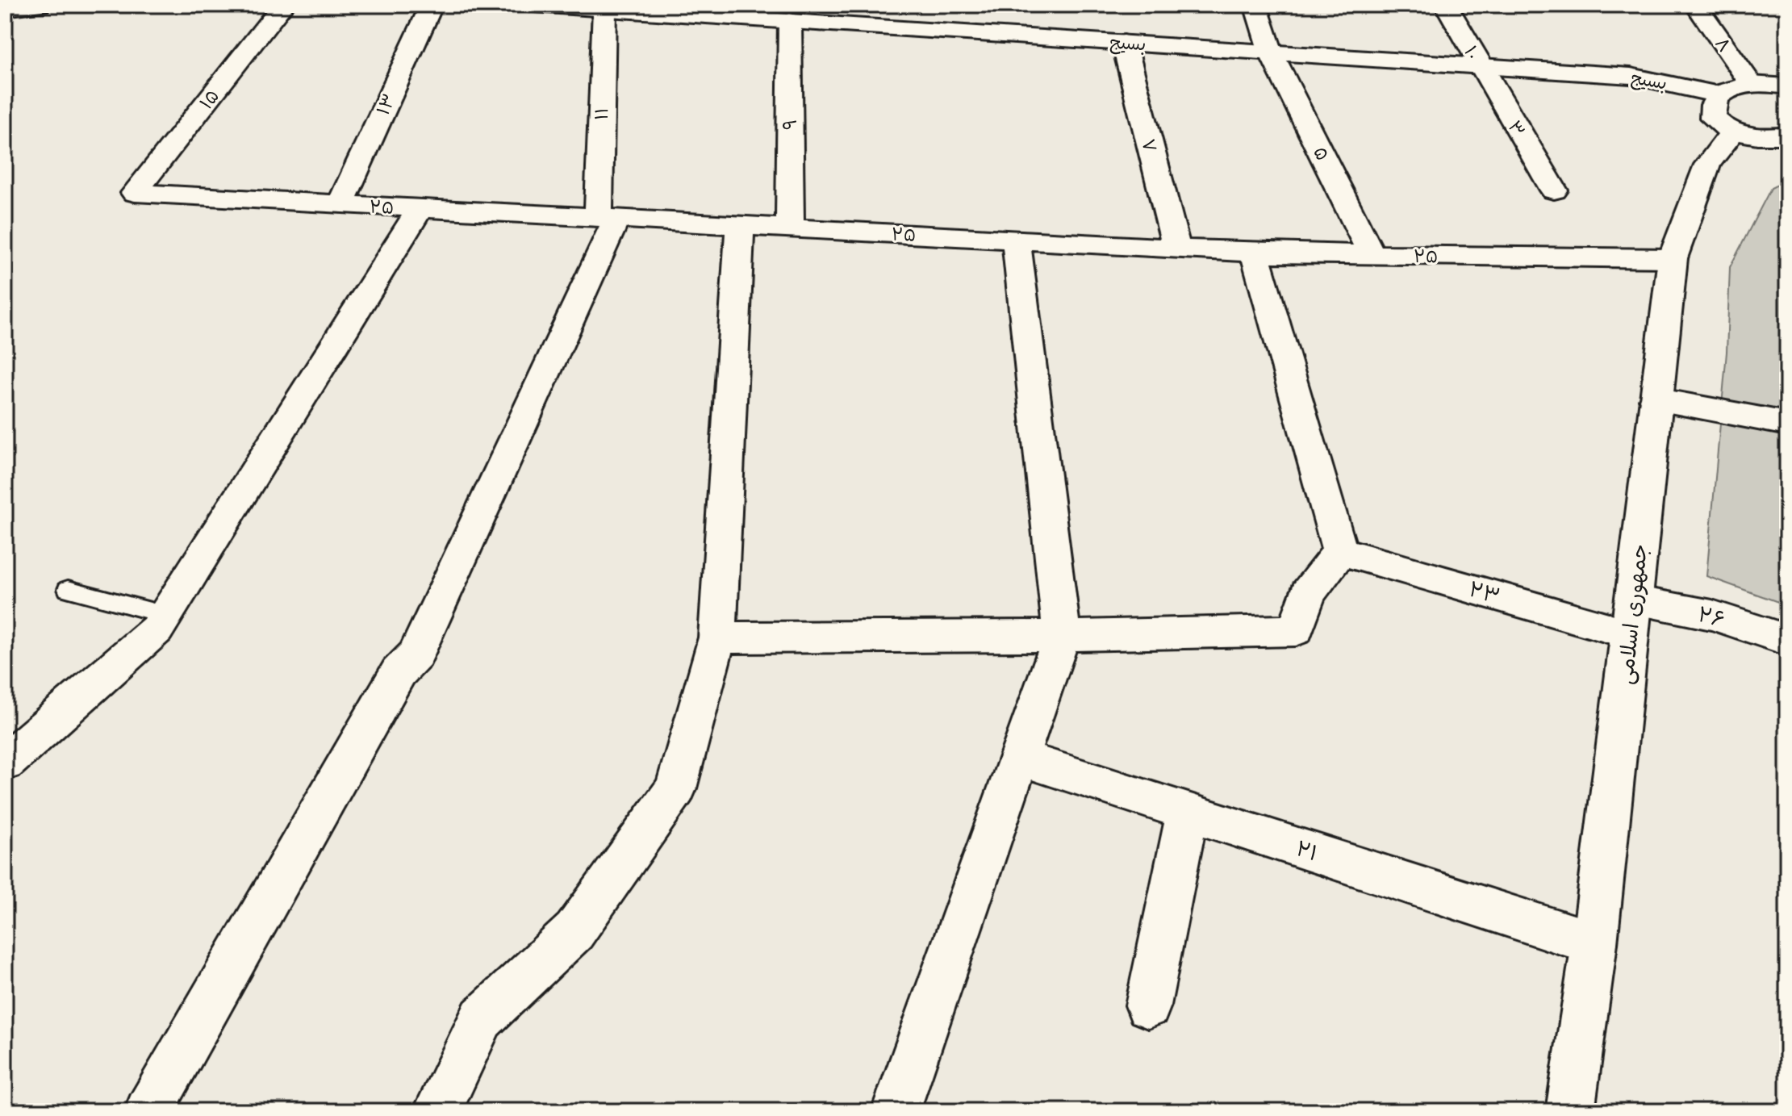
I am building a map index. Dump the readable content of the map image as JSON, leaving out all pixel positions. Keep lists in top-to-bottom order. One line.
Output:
{"streets":{"street":["بسیج","۸","۱۰","۱۵","۱۳","۱۱","۹","۳","۷","۵","۲۵","۲۳","جمهوری اسلامی","۲۶","۲۱"]},"crossings":[["بسیج","۱۰"],["بسیج","۱۱"],["بسیج","۹"],["بسیج","۳"],["بسیج","۷"],["بسیج","۵"],["۱۰","۳"],["۱۵","۲۵"],["۱۳","۲۵"],["۱۱","۲۵"],["۹","۲۵"],["۷","۲۵"],["۵","۲۵"],["۲۵","جمهوری اسلامی"],["۲۳","جمهوری اسلامی"],["۲۳","۲۶"],["جمهوری اسلامی","۲۶"],["جمهوری اسلامی","۲۱"]]}
